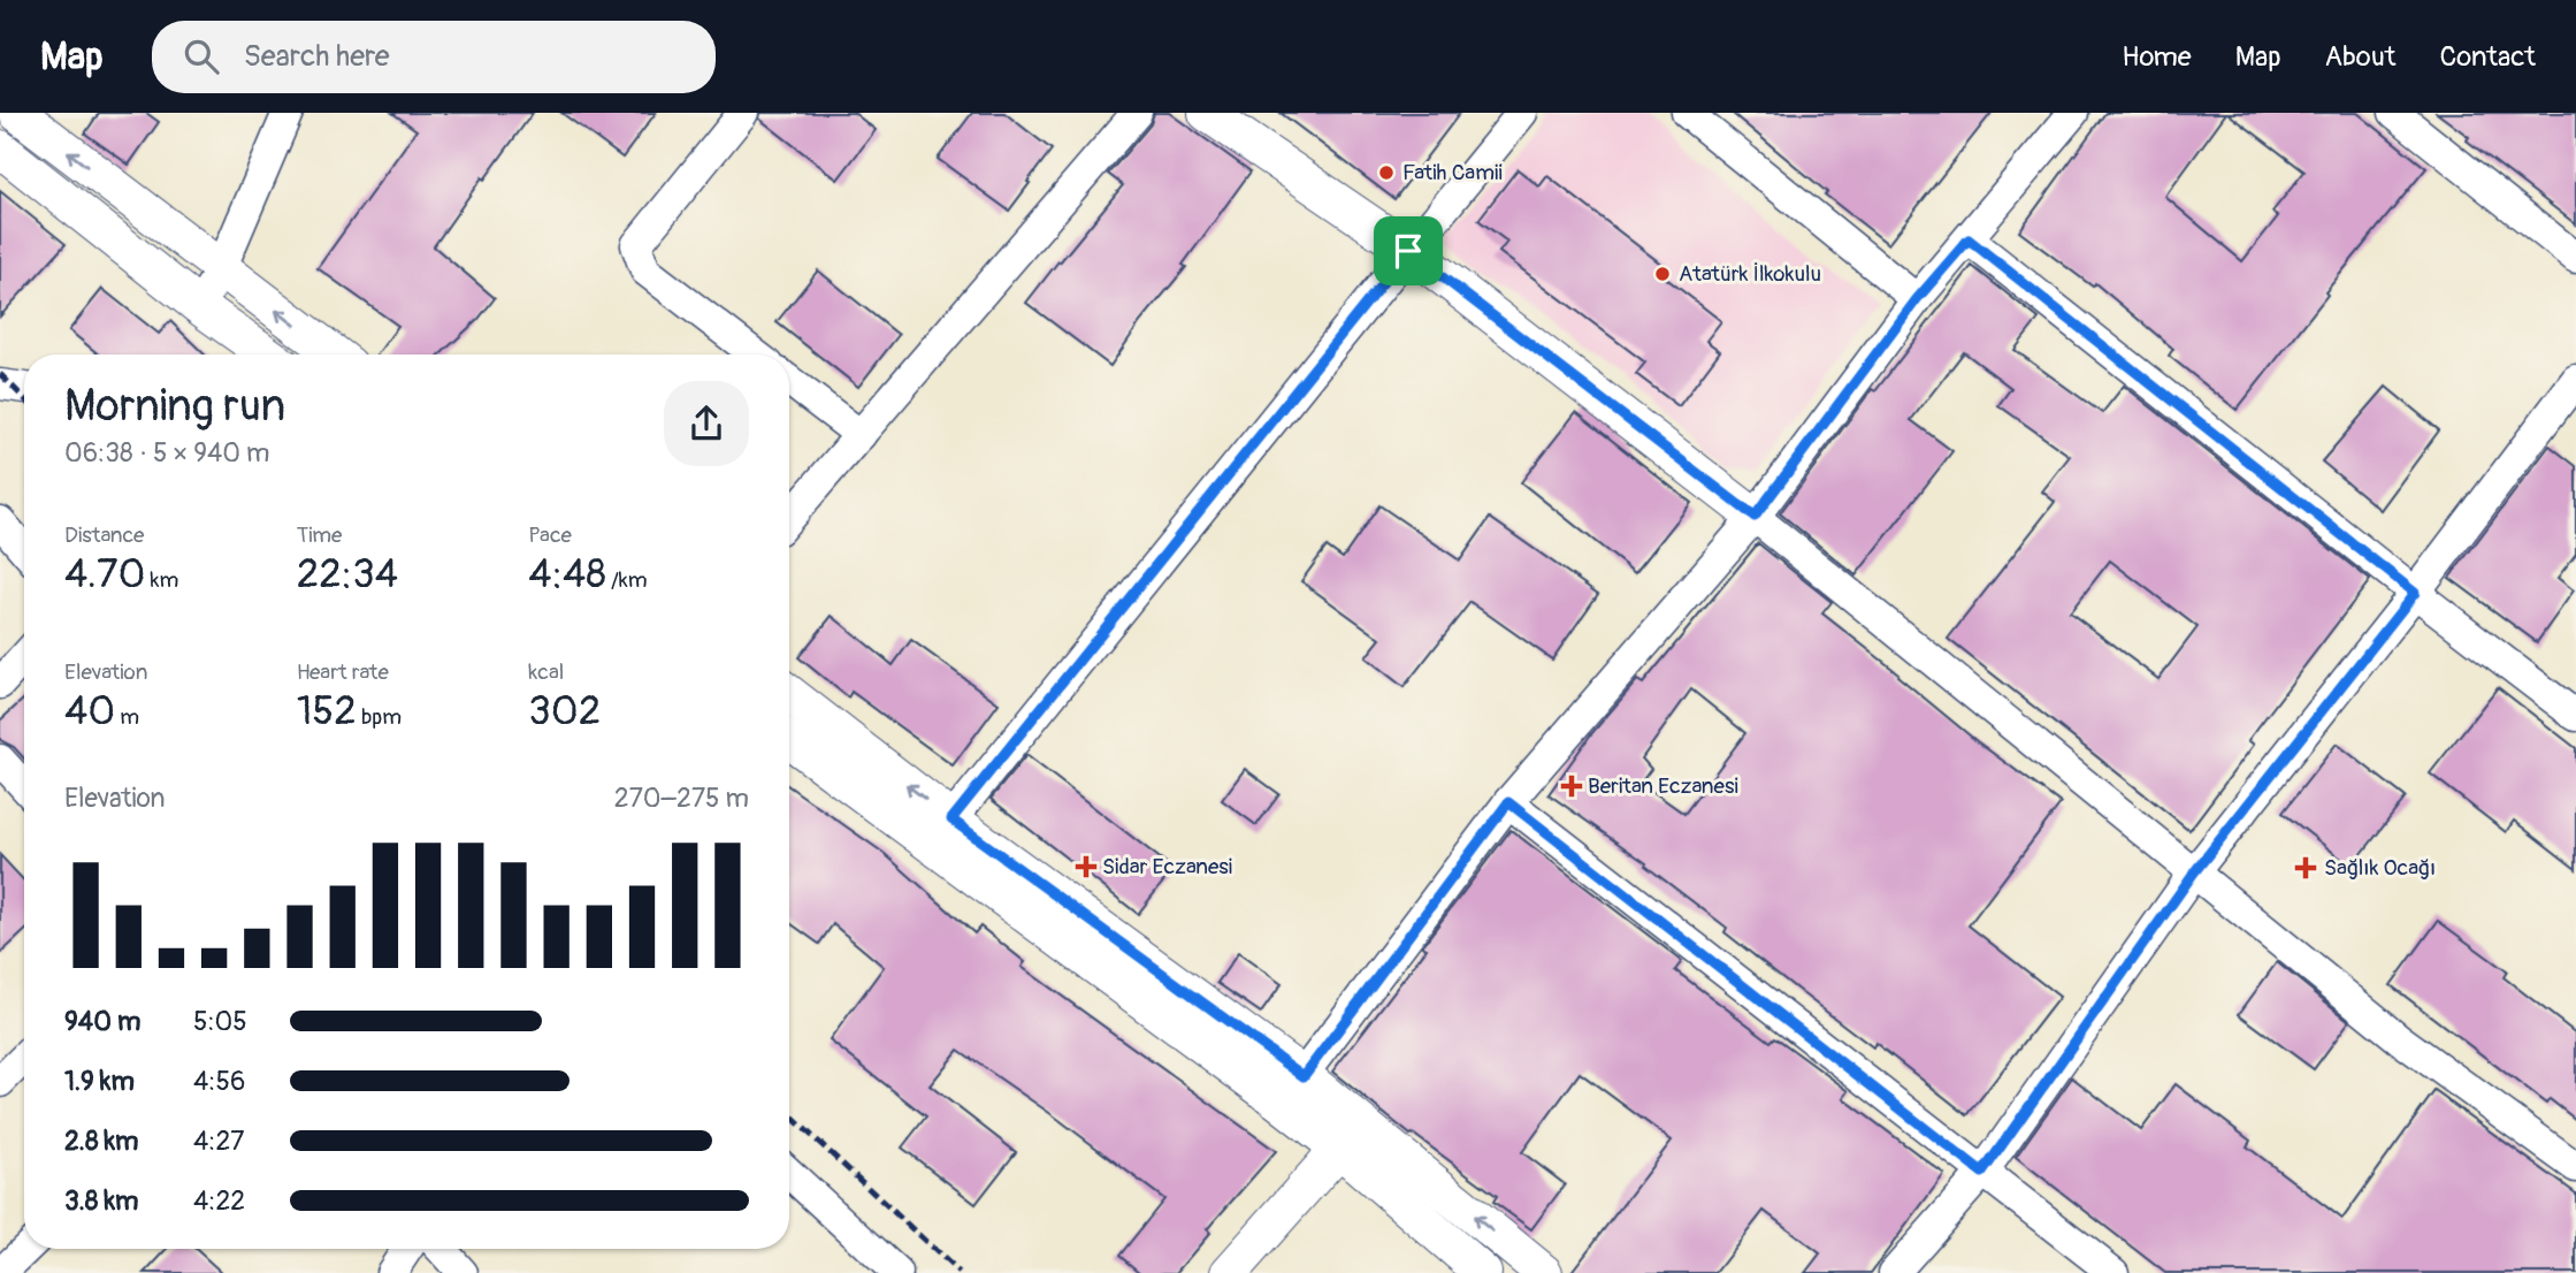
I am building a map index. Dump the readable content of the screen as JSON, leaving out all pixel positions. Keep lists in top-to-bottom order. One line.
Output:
{"places":{"other":["Fatih Camii","Atatürk İlkokulu"],"health":["Beritan Eczanesi","Sidar Eczanesi","Sağlık Ocağı"]},"page":{"header":"Map","search":"Search here","nav":["Home","Map","About","Contact"],"heading":["Morning run","06:38 · 5 × 940 m"],"stats":[["Distance","4.70 km"],["Time","22:34"],["Pace","4:48 /km"],["Elevation","40 m"],["Heart rate","152 bpm"],["kcal","302"]],"chart":["Elevation","270–275 m"],"list":[{"name":"940 m","note":"5:05"},{"name":"1.9 km","note":"4:56"},{"name":"2.8 km","note":"4:27"},{"name":"3.8 km","note":"4:22"}]}}
